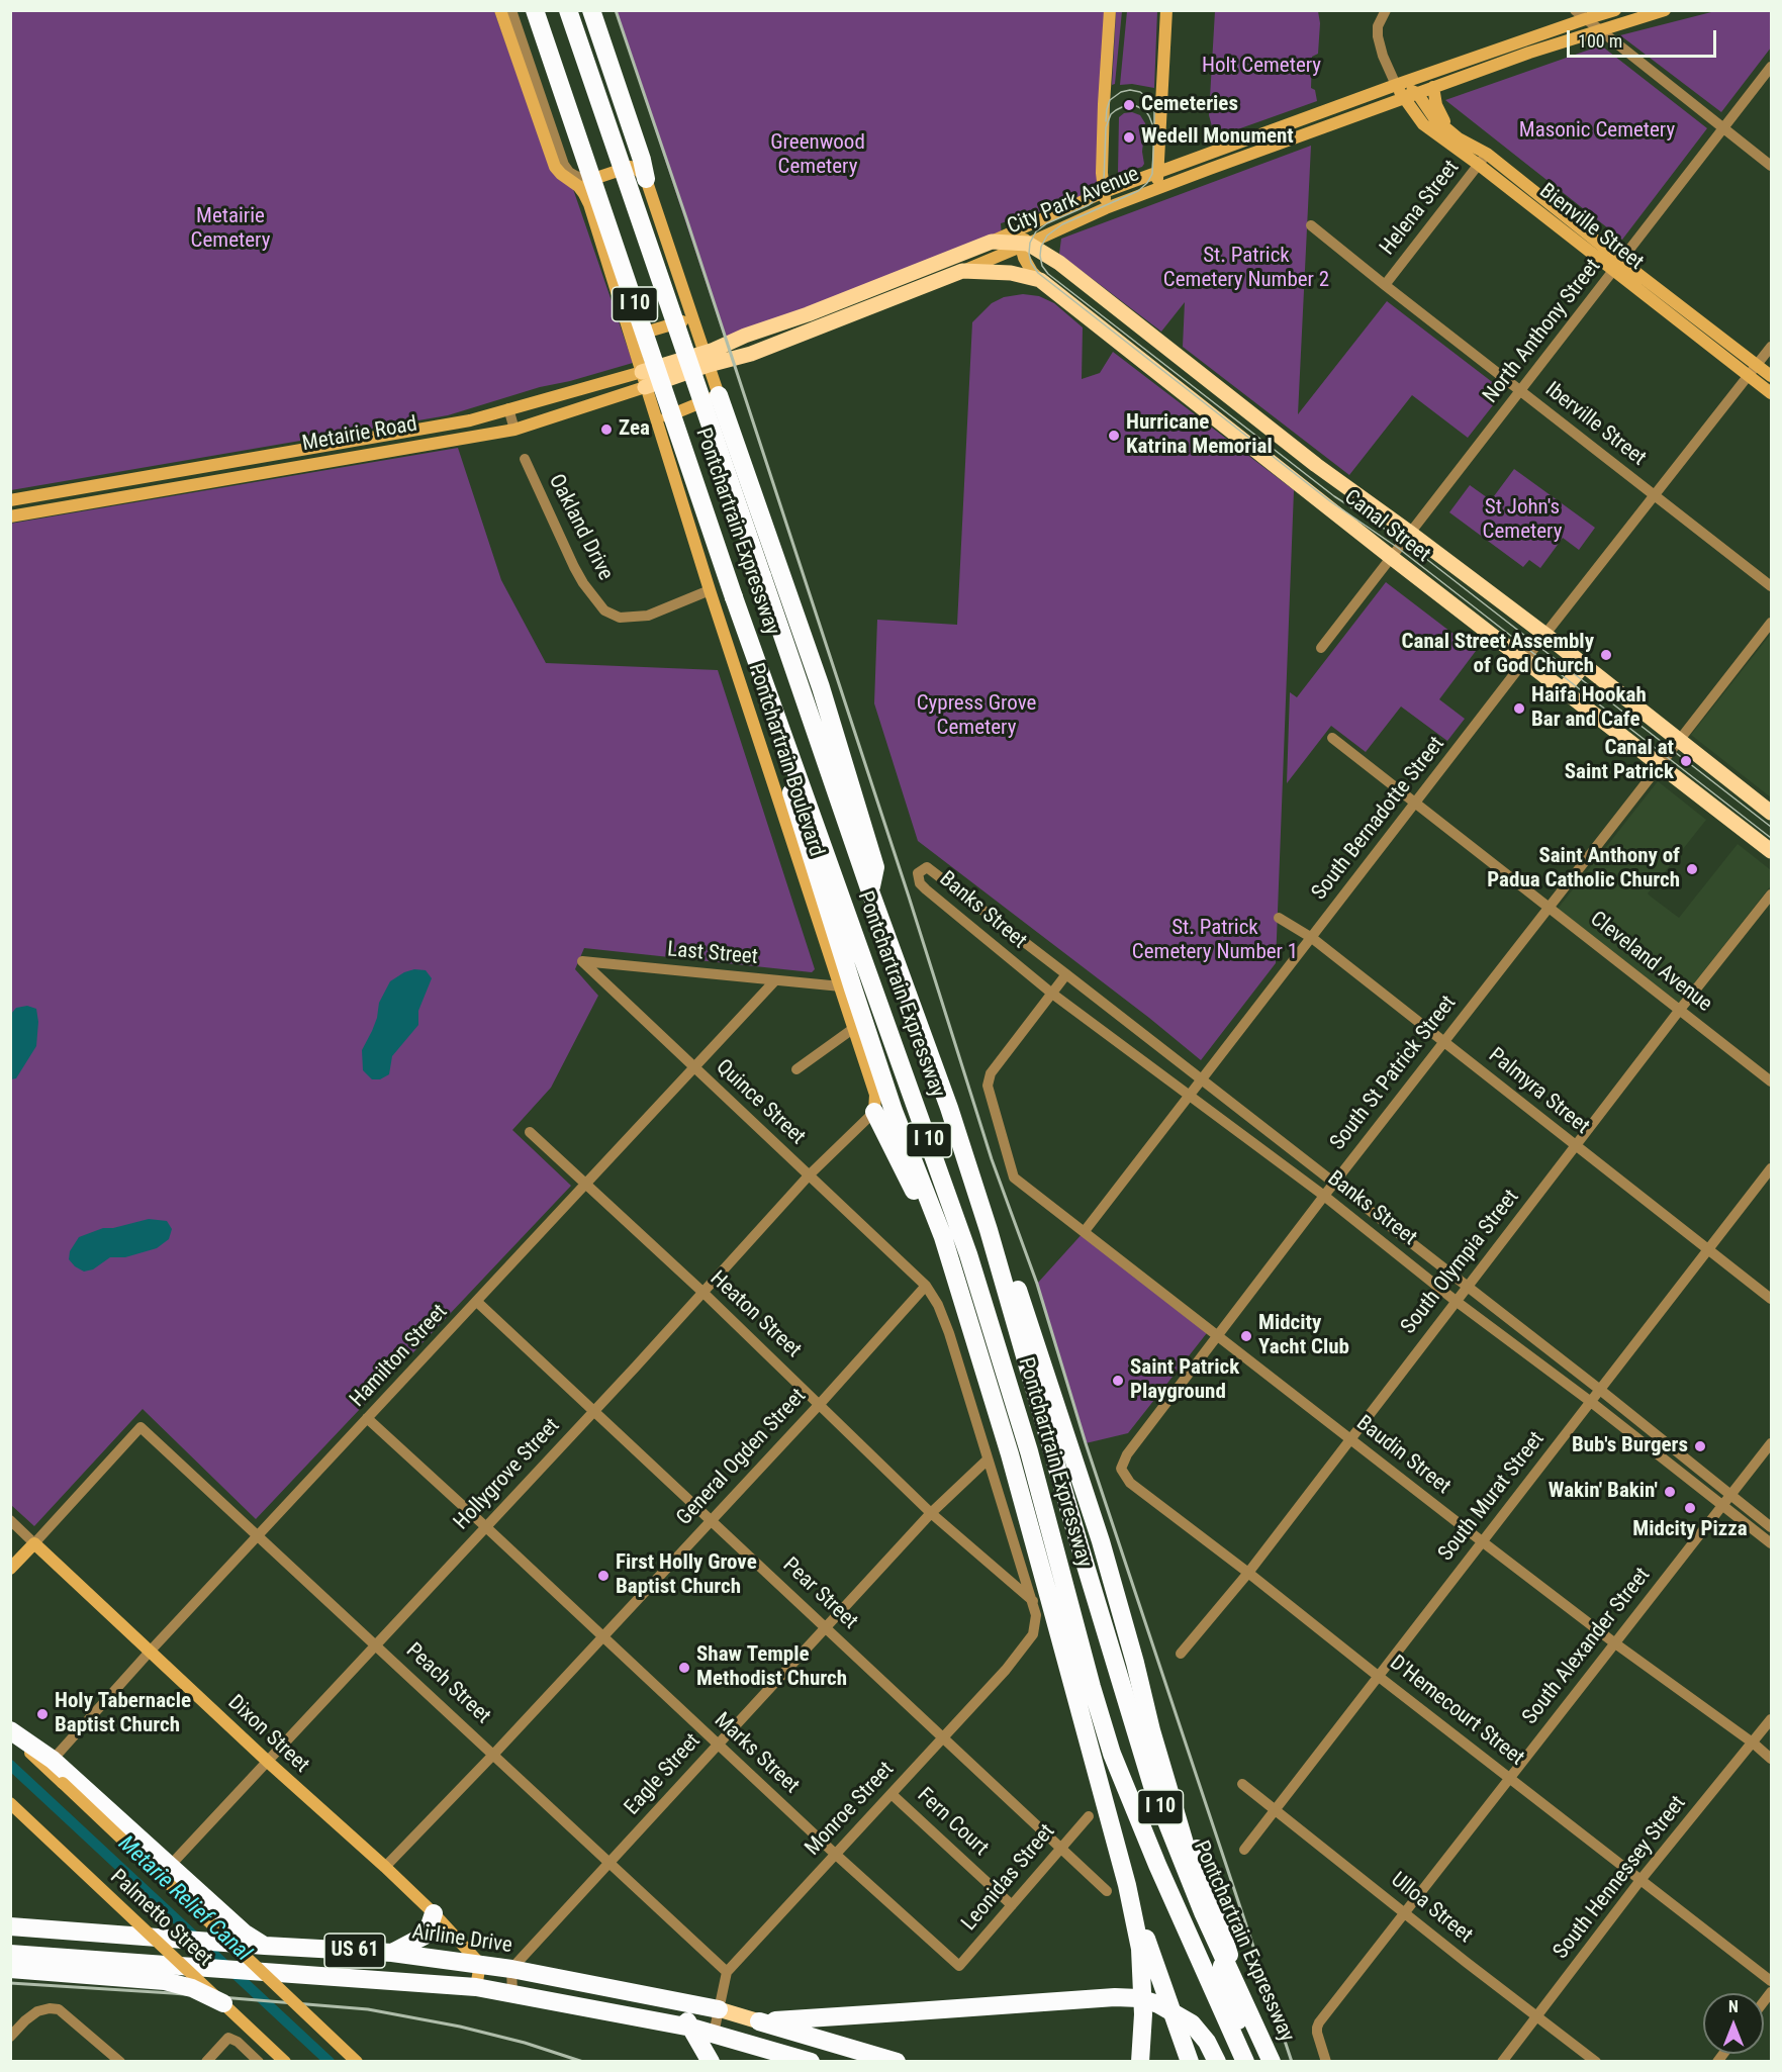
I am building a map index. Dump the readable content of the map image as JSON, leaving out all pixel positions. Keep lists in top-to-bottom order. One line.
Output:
{"streets":{"highway":["I 10","Pontchartrain Expressway","Airline Drive","US 61"],"main road":["City Park Avenue","Metairie Road","Canal Street"],"street":["Helena Street","Bienville Street","North Anthony Street","Iberville Street","Oakland Drive","Pontchartrain Boulevard","South Bernadotte Street","Banks Street","Last Street","Cleveland Avenue","South St Patrick Street","Palmyra Street","Quince Street","South Olympia Street","Heaton Street","Hamilton Street","Baudin Street","General Ogden Street","Hollygrove Street","South Murat Street","Pear Street","South Alexander Street","Peach Street","D'Hemecourt Street","Dixon Street","Marks Street","Eagle Street","Monroe Street","Fern Court","Leonidas Street","South Hennessey Street","Ulloa Street","Palmetto Street"]},"crossings":[["City Park Avenue","Bienville Street"],["City Park Avenue","Metairie Road"],["City Park Avenue","Canal Street"],["Helena Street","Bienville Street"],["Helena Street","Iberville Street"],["Bienville Street","North Anthony Street"],["Bienville Street","South Bernadotte Street"],["North Anthony Street","Iberville Street"],["North Anthony Street","Canal Street"],["Iberville Street","South Bernadotte Street"],["Metairie Road","Pontchartrain Boulevard"],["Canal Street","South Bernadotte Street"],["Canal Street","South St Patrick Street"],["Oakland Drive","Pontchartrain Boulevard"],["Pontchartrain Boulevard","Last Street"],["Pontchartrain Boulevard","Hollygrove Street"],["South Bernadotte Street","Banks Street"],["South Bernadotte Street","Cleveland Avenue"],["South Bernadotte Street","Palmyra Street"],["South Bernadotte Street","Baudin Street"],["Banks Street","South St Patrick Street"],["Banks Street","South Olympia Street"],["Banks Street","Baudin Street"],["Banks Street","South Murat Street"],["Banks Street","South Alexander Street"],["Last Street","Quince Street"],["Last Street","Hamilton Street"],["Cleveland Avenue","South St Patrick Street"],["Cleveland Avenue","South Olympia Street"],["South St Patrick Street","Palmyra Street"],["South St Patrick Street","Baudin Street"],["South St Patrick Street","D'Hemecourt Street"],["Palmyra Street","South Olympia Street"],["Palmyra Street","South Murat Street"],["Quince Street","Heaton Street"],["Quince Street","Hamilton Street"],["Quince Street","General Ogden Street"],["Quince Street","Hollygrove Street"],["Quince Street","Eagle Street"],["Quince Street","Monroe Street"],["South Olympia Street","Baudin Street"],["South Olympia Street","D'Hemecourt Street"],["Heaton Street","Hamilton Street"],["Heaton Street","General Ogden Street"],["Heaton Street","Hollygrove Street"],["Heaton Street","Eagle Street"],["Hamilton Street","Pear Street"],["Hamilton Street","Peach Street"],["Hamilton Street","Dixon Street"],["Hamilton Street","Marks Street"],["Baudin Street","South Murat Street"],["Baudin Street","South Alexander Street"],["Baudin Street","South Hennessey Street"],["General Ogden Street","Pear Street"],["General Ogden Street","Peach Street"],["General Ogden Street","Dixon Street"],["General Ogden Street","Marks Street"],["Hollygrove Street","Pear Street"],["Hollygrove Street","Peach Street"],["Hollygrove Street","Dixon Street"],["Hollygrove Street","Marks Street"],["South Murat Street","D'Hemecourt Street"],["South Murat Street","Ulloa Street"],["Pear Street","Eagle Street"],["Pear Street","Monroe Street"],["Pear Street","Leonidas Street"],["South Alexander Street","D'Hemecourt Street"],["South Alexander Street","Ulloa Street"],["Peach Street","Dixon Street"],["Peach Street","Eagle Street"],["Peach Street","Monroe Street"],["D'Hemecourt Street","South Hennessey Street"],["Dixon Street","Airline Drive"],["Marks Street","Eagle Street"],["Marks Street","Monroe Street"],["Marks Street","Leonidas Street"],["Eagle Street","Airline Drive"],["Monroe Street","Fern Court"],["Fern Court","Leonidas Street"],["South Hennessey Street","Ulloa Street"]],"water":["Metarie Relief Canal"],"parks":["Holt Cemetery","Masonic Cemetery","Greenwood Cemetery","Metairie Cemetery","St. Patrick Cemetery Number 2","St John's Cemetery","Cypress Grove Cemetery","St. Patrick Cemetery Number 1"],"places":["Cemeteries","Wedell Monument","Zea","Hurricane Katrina Memorial","Canal Street Assembly of God Church","Haifa Hookah Bar and Cafe","Canal at Saint Patrick","Saint Anthony of Padua Catholic Church","Midcity Yacht Club","Saint Patrick Playground","Bub's Burgers","Wakin' Bakin'","Midcity Pizza","First Holly Grove Baptist Church","Shaw Temple Methodist Church","Holy Tabernacle Baptist Church"],"scale_bar":"100 m","north":"top"}
